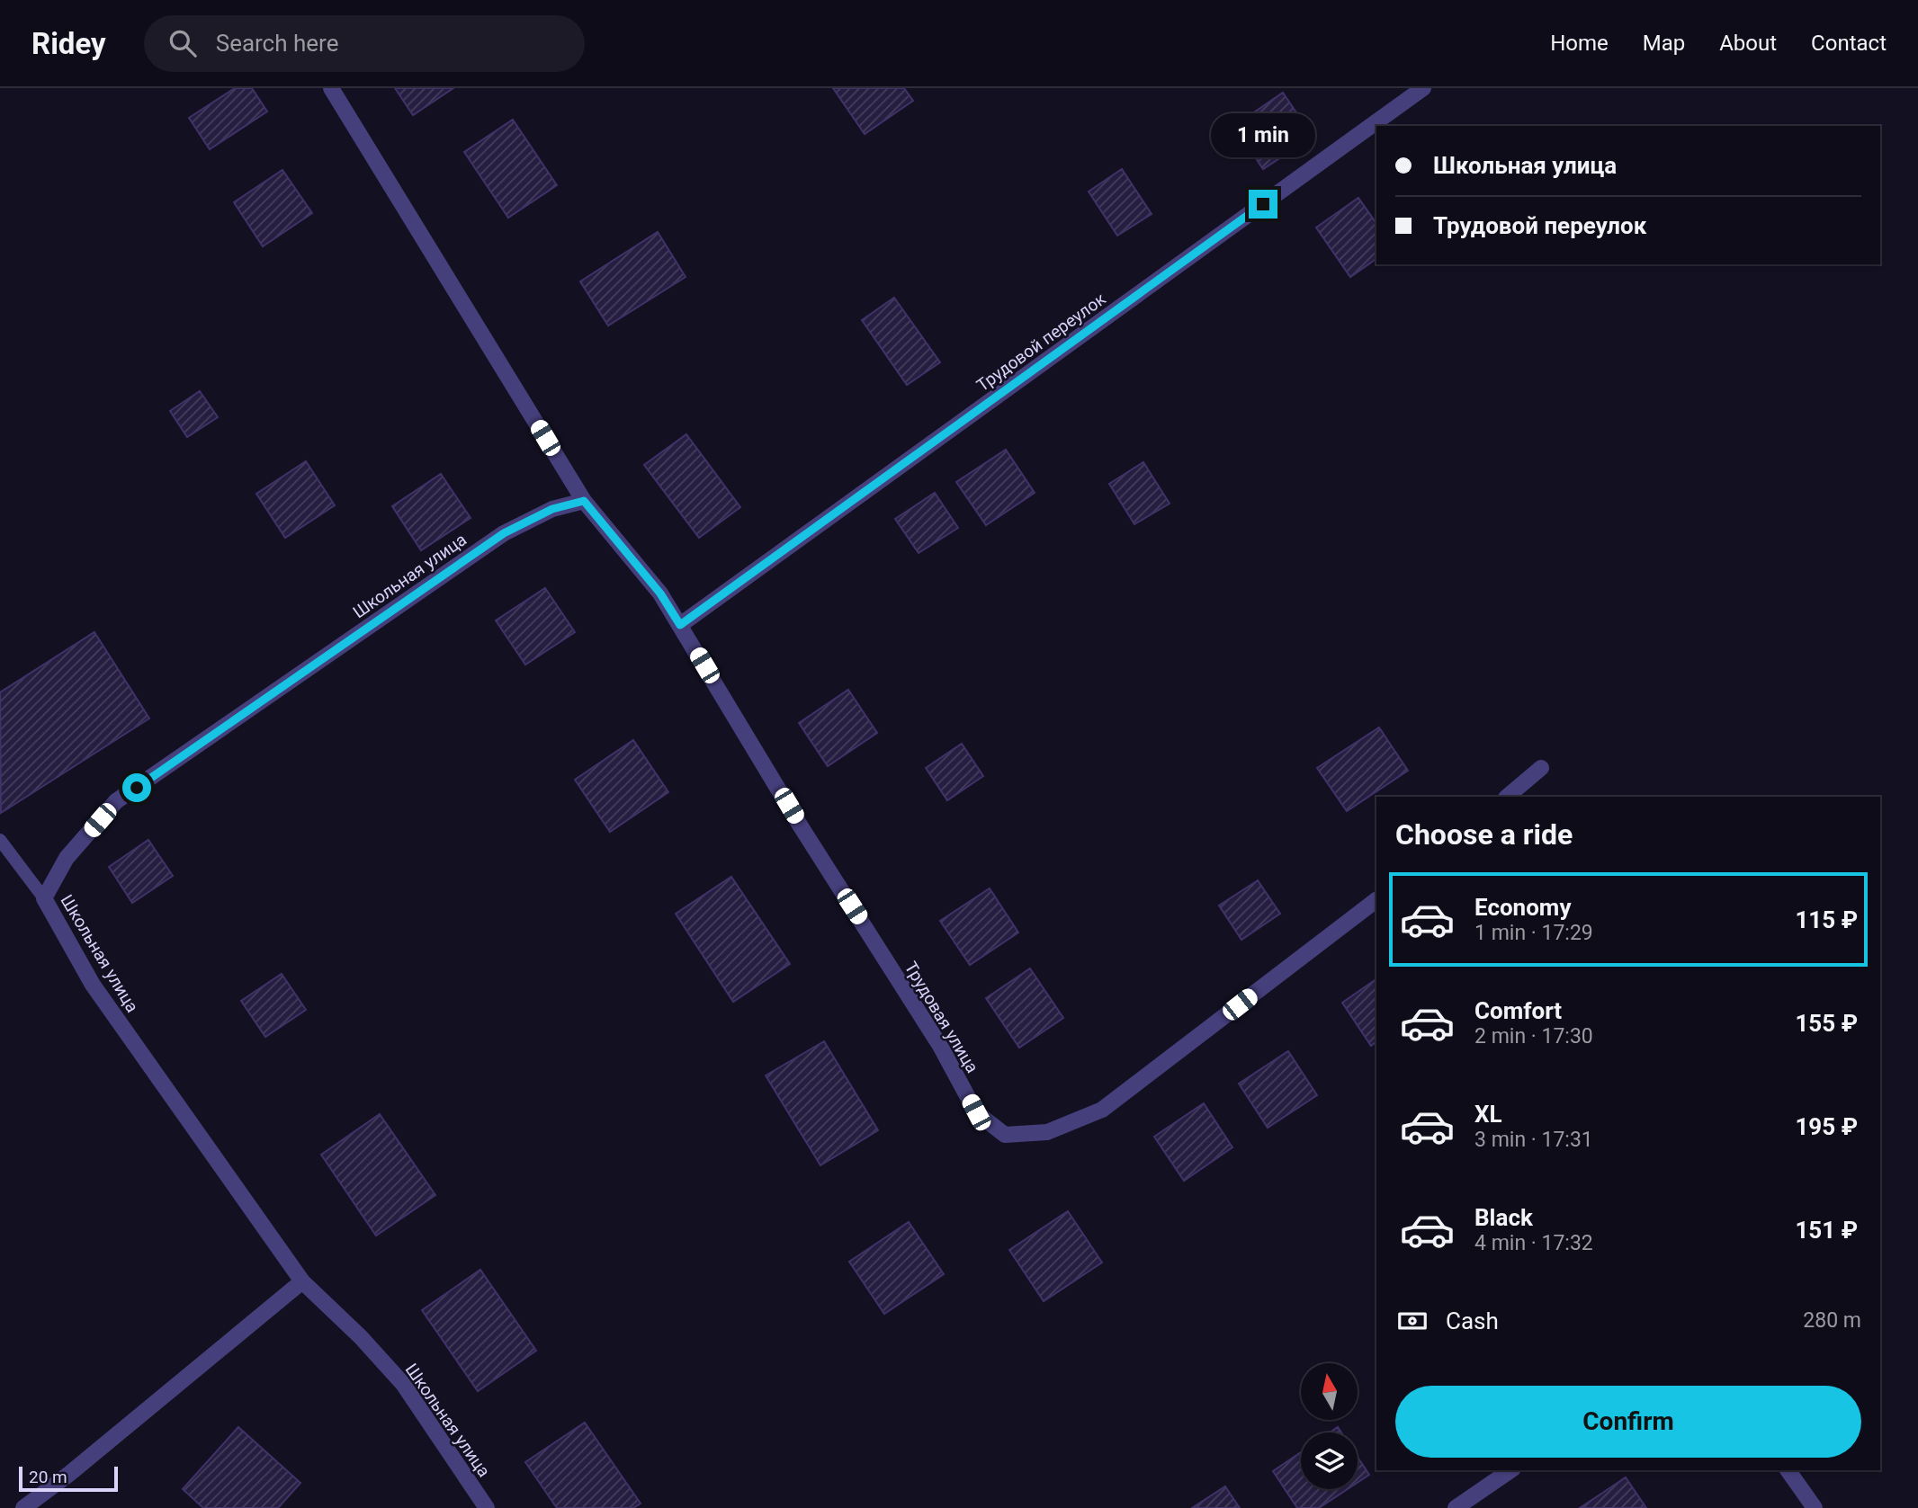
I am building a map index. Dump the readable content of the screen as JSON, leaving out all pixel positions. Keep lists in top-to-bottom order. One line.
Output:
{"streets":{"street":["Трудовой переулок","Школьная улица","Трудовая улица"]},"crossings":[["Трудовой переулок","Трудовая улица"],["Школьная улица","Трудовая улица"]],"scale_bar":"20 m","north":"top","page":{"header":"Ridey","search":"Search here","nav":["Home","Map","About","Contact"],"bubble":"1 min","banner":["Школьная улица","Трудовой переулок"],"heading":"Choose a ride","list":[{"name":"Economy","note":"1 min · 17:29","value":"115 ₽"},{"name":"Comfort","note":"2 min · 17:30","value":"155 ₽"},{"name":"XL","note":"3 min · 17:31","value":"195 ₽"},{"name":"Black","note":"4 min · 17:32","value":"151 ₽"}],"pay":["Cash","280 m"],"buttons":"Confirm","scale":"20 m"}}
